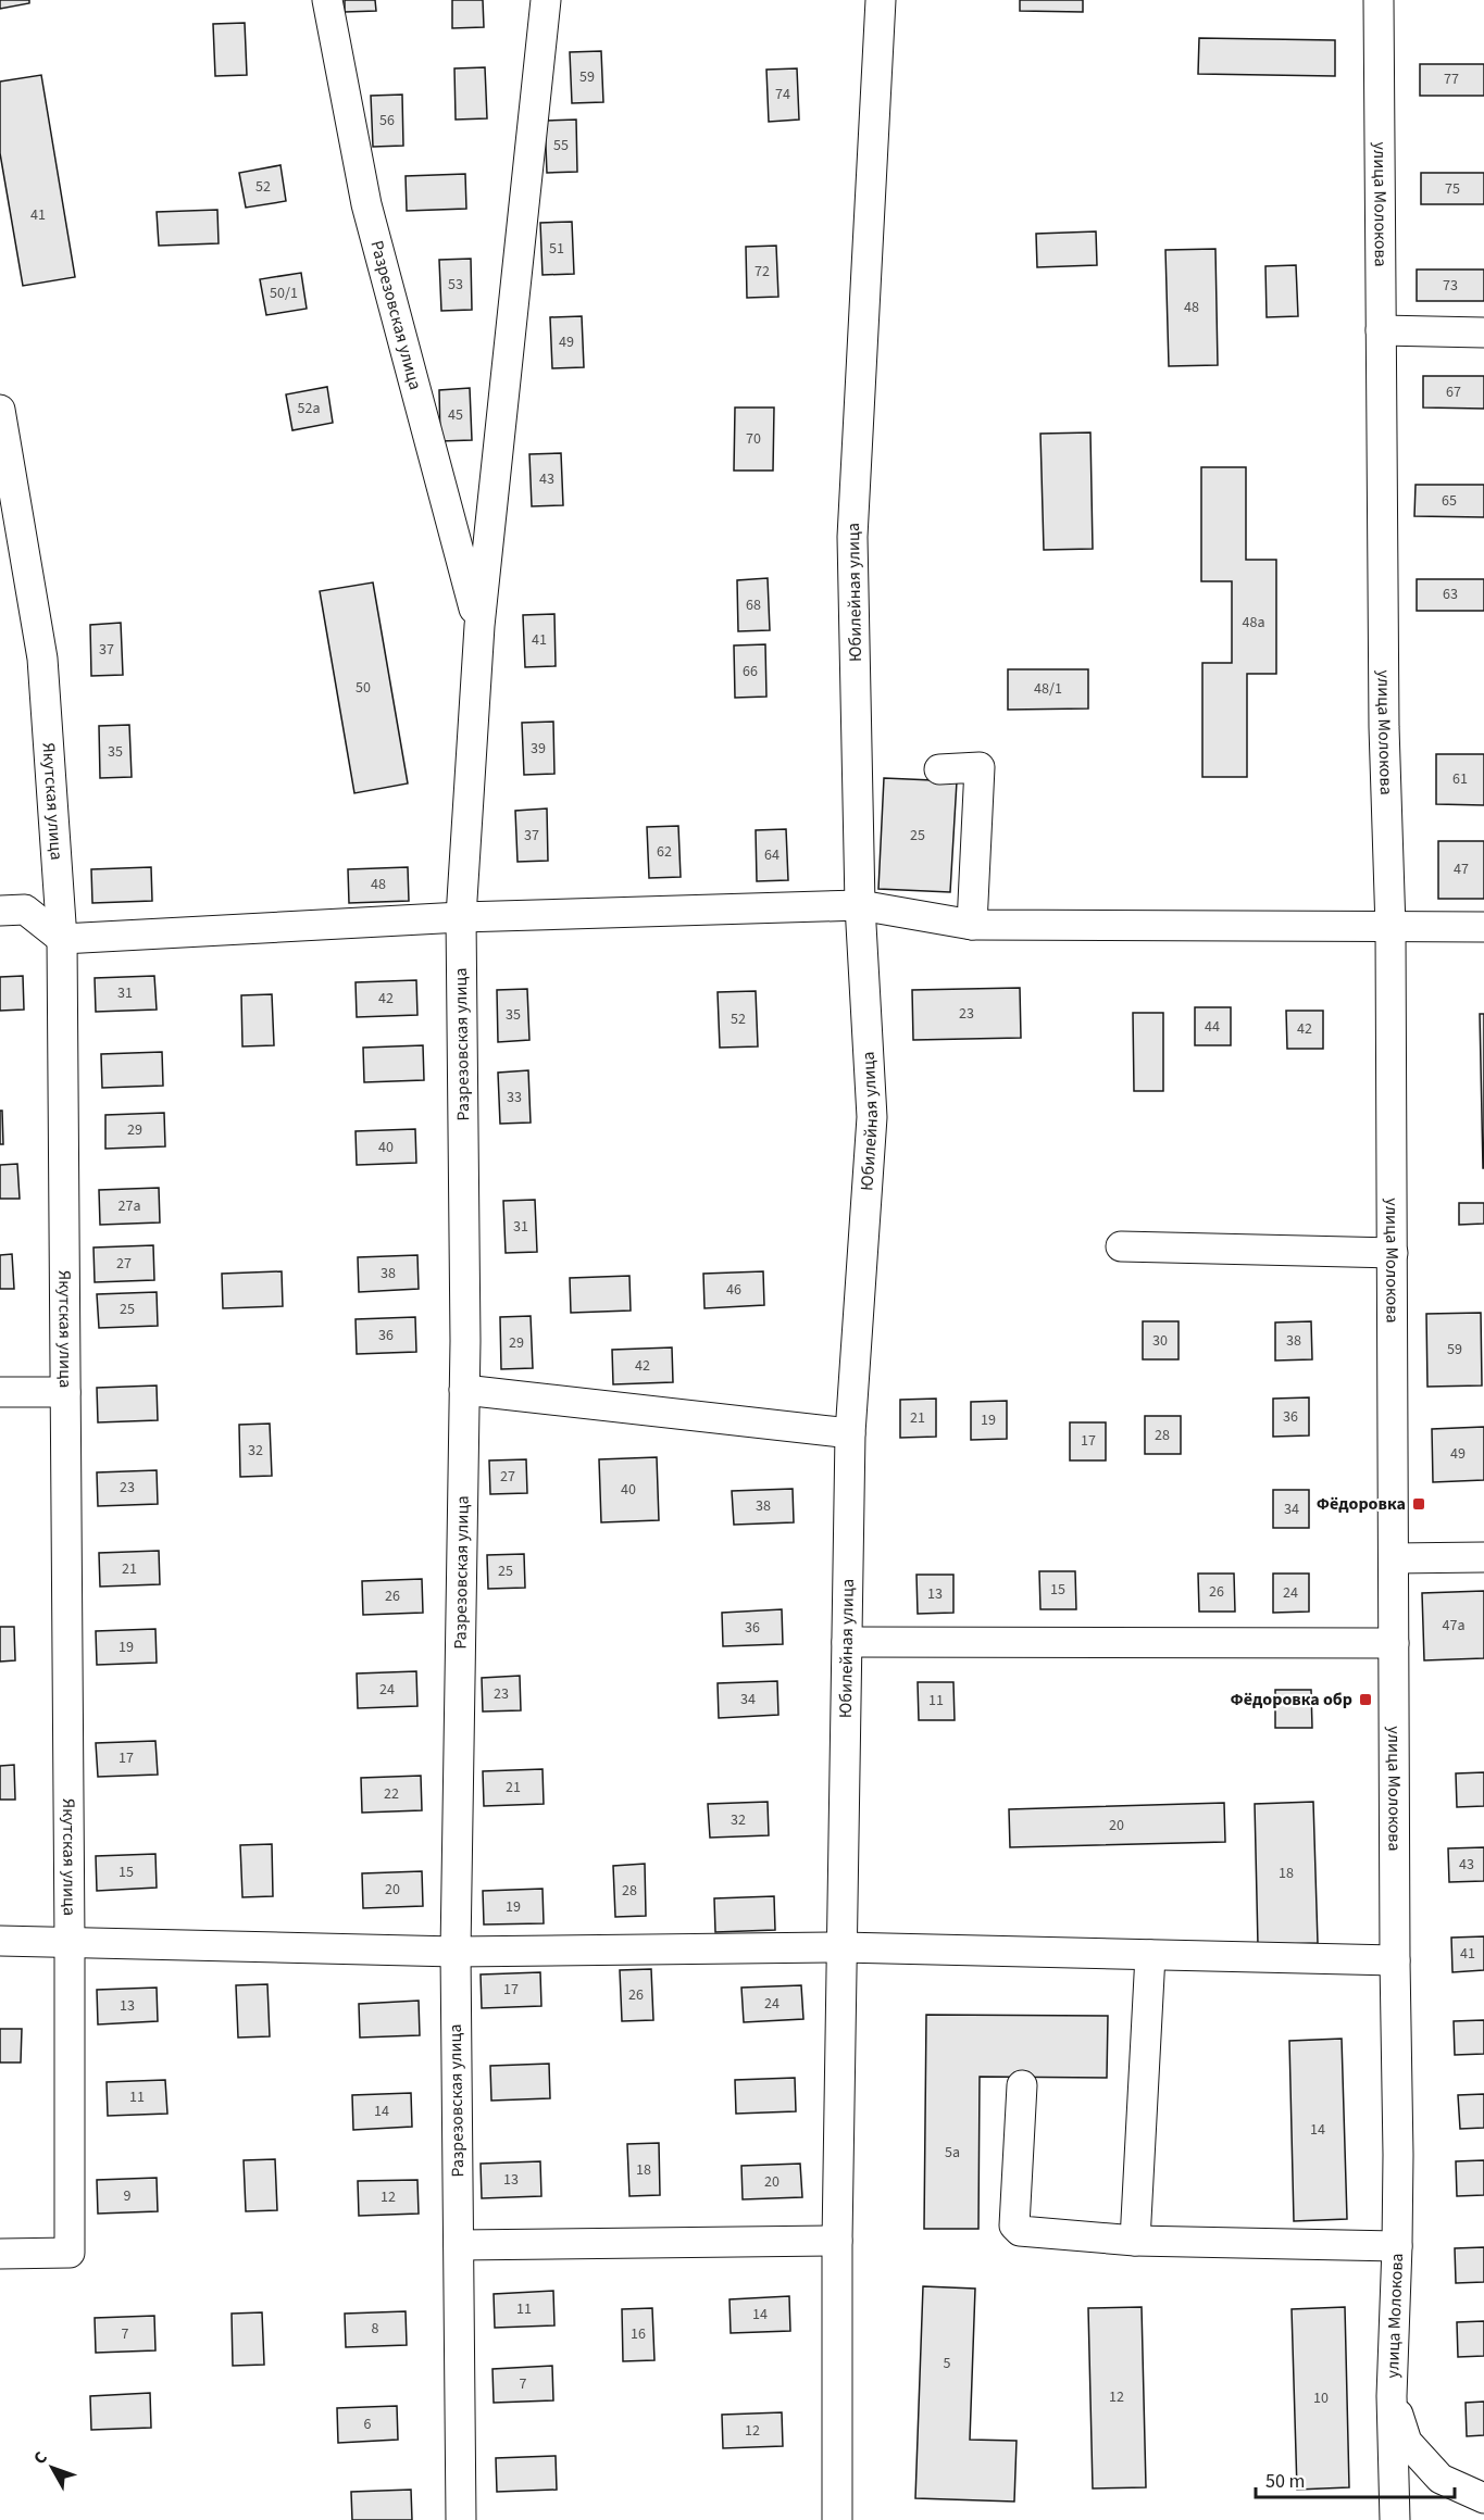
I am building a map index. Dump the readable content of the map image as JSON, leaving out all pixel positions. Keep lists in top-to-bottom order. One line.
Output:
{"streets":{"street":["улица Молокова","Разрезовская улица","Юбилейная улица","Якутская улица"]},"places":{"transit":["Фёдоровка","Фёдоровка обр"]},"house_numbers":["59","77","74","56","55","52","75","41","51","72","53","73","50/1","48","49","67","52а","45","70","43","65","63","68","48а","41","37","66","50","48/1","39","35","61","37","25","62","64","47","48","31","42","23","35","52","44","42","33","29","40","27а","31","27","38","46","25","36","30","38","29","59","42","36","21","19","28","17","32","49","27","23","40","38","34","21","25","15","26","24","13","26","47а","36","19","24","23","34","11","17","21","22","32","20","43","15","18","20","28","19","41","17","26","24","13","11","14","14","5а","18","13","20","9","12","11","14","8","7","16","5","7","12","10","6","12"],"scale_bar":"50 m","north":"top left"}
